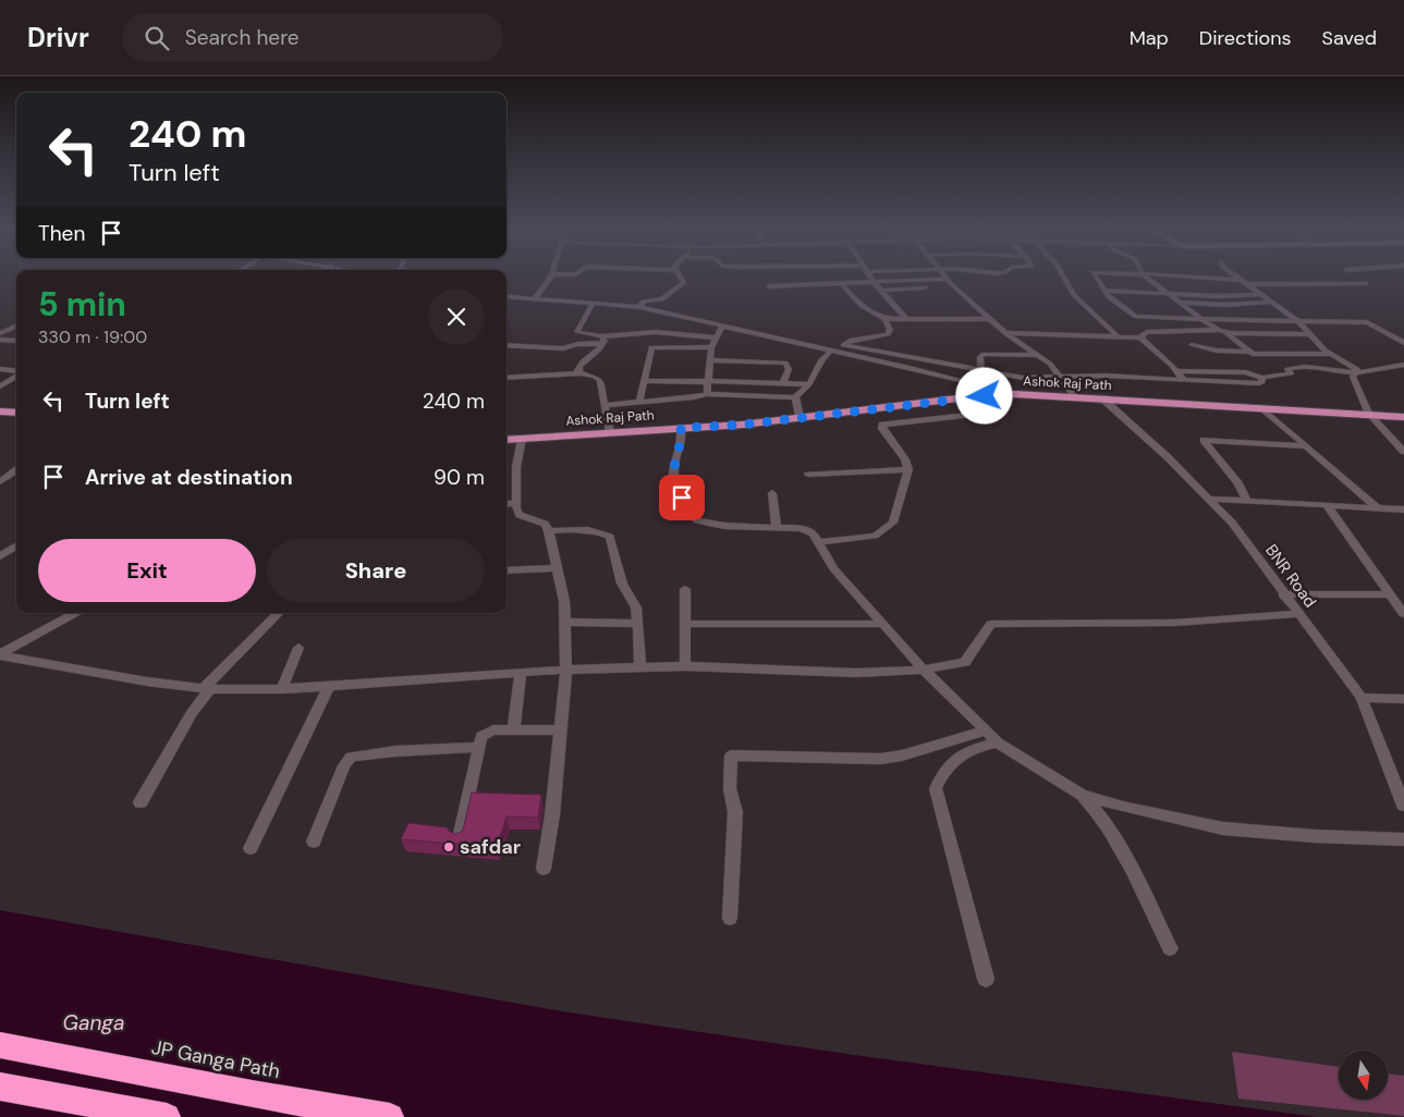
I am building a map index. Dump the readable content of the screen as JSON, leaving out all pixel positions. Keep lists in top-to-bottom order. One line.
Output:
{"streets":{"highway":["JP Ganga Path"],"main road":["Ashok Raj Path"],"street":["BNR Road"]},"crossings":[["Ashok Raj Path","BNR Road"]],"water":["Ganga"],"places":["safdar"],"north":"bottom","page":{"header":"Drivr","search":"Search here","nav":["Map","Directions","Saved"],"turn":["240 m","Turn left"],"then":"Then","heading":["5 min","330 m · 19:00"],"list":[{"name":"Turn left","value":"240 m"},{"name":"Arrive at destination","value":"90 m"}],"buttons":["Exit","Share"]}}
